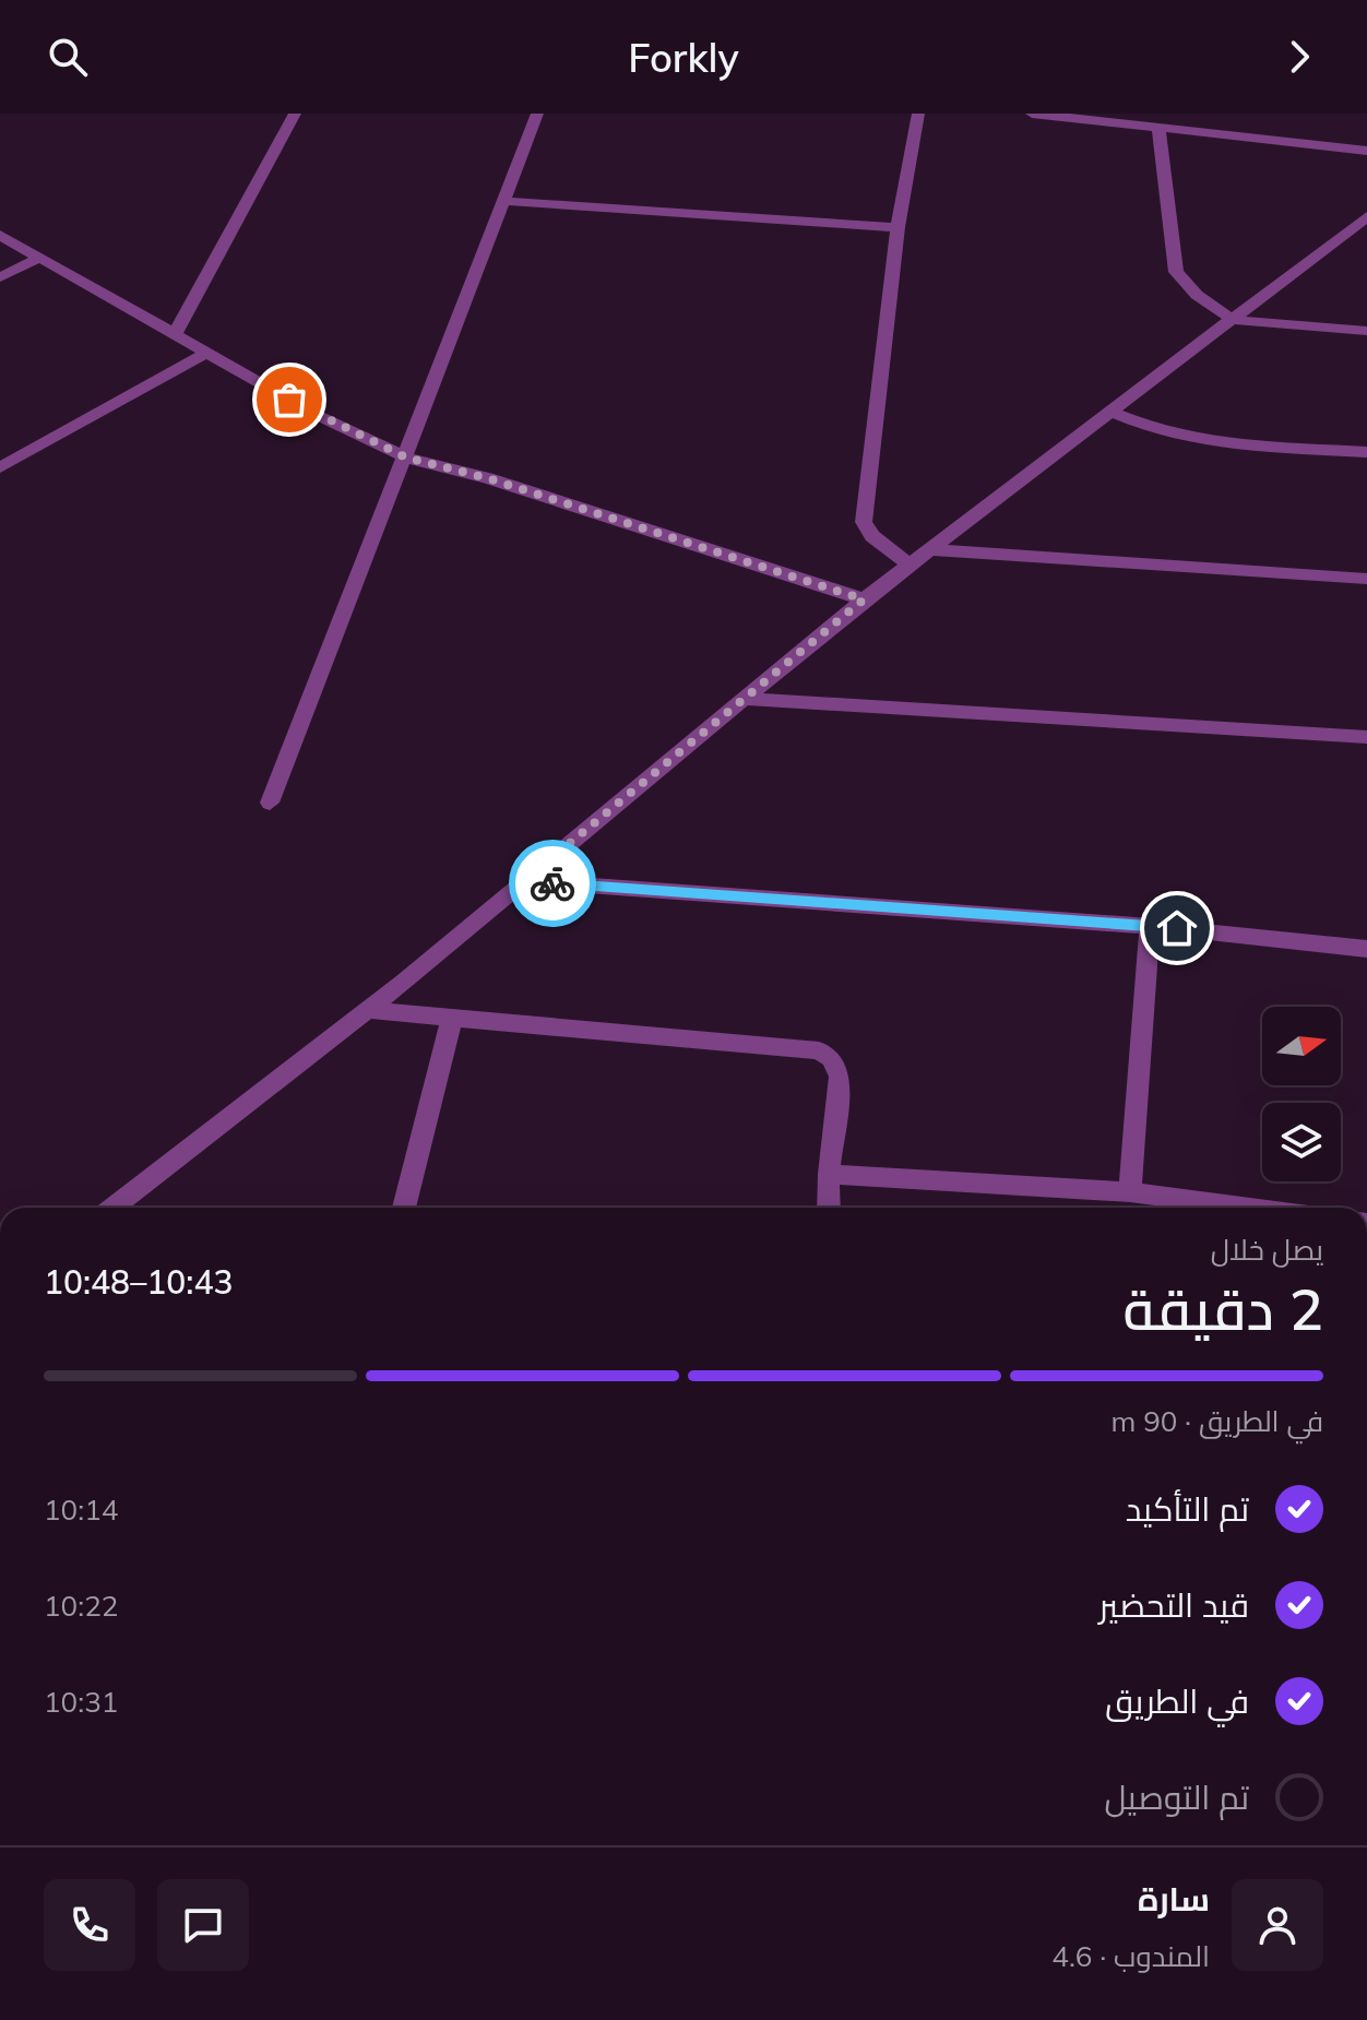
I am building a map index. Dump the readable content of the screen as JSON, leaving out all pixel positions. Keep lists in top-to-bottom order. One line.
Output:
{"north":"right","page":{"header":"Forkly","heading":["2 دقيقة","يصل خلال","10:43–10:48"],"panel":["سارة","المندوب · 4.6"],"bar":"في الطريق · 90 m","list":[["تم التأكيد","10:14"],["قيد التحضير","10:22"],["في الطريق","10:31"],"تم التوصيل"]}}
